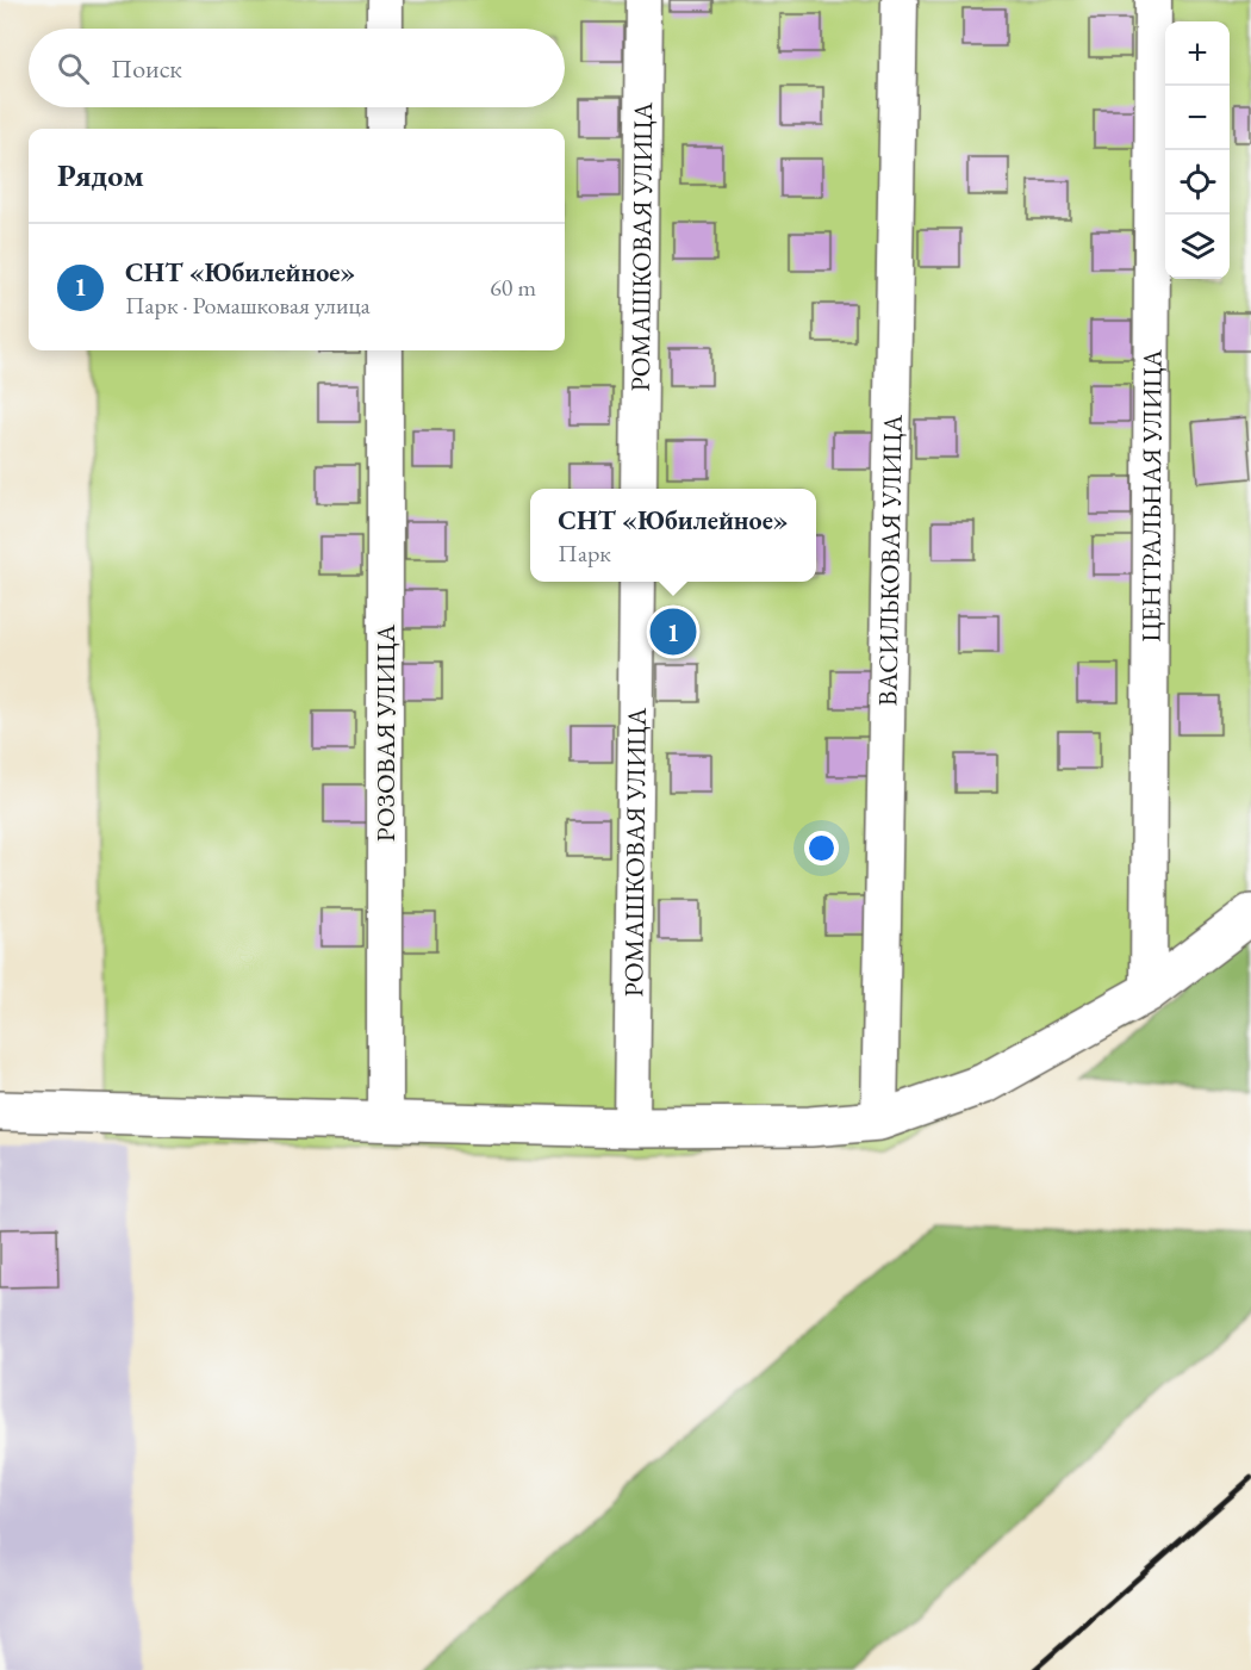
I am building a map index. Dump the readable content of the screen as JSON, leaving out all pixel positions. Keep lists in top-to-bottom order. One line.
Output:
{"streets":{"street":["РОМАШКОВАЯ УЛИЦА","ЦЕНТРАЛЬНАЯ УЛИЦА","ВАСИЛЬКОВАЯ УЛИЦА","РОЗОВАЯ УЛИЦА"]},"page":{"map_buttons":["+","−"],"search":"Поиск","heading":"Рядом","list":[{"mark":"1","name":"СНТ «Юбилейное»","note":"Парк · Ромашковая улица","value":"60 m"}],"popup":["СНТ «Юбилейное»","Парк"],"pins":"1"}}
